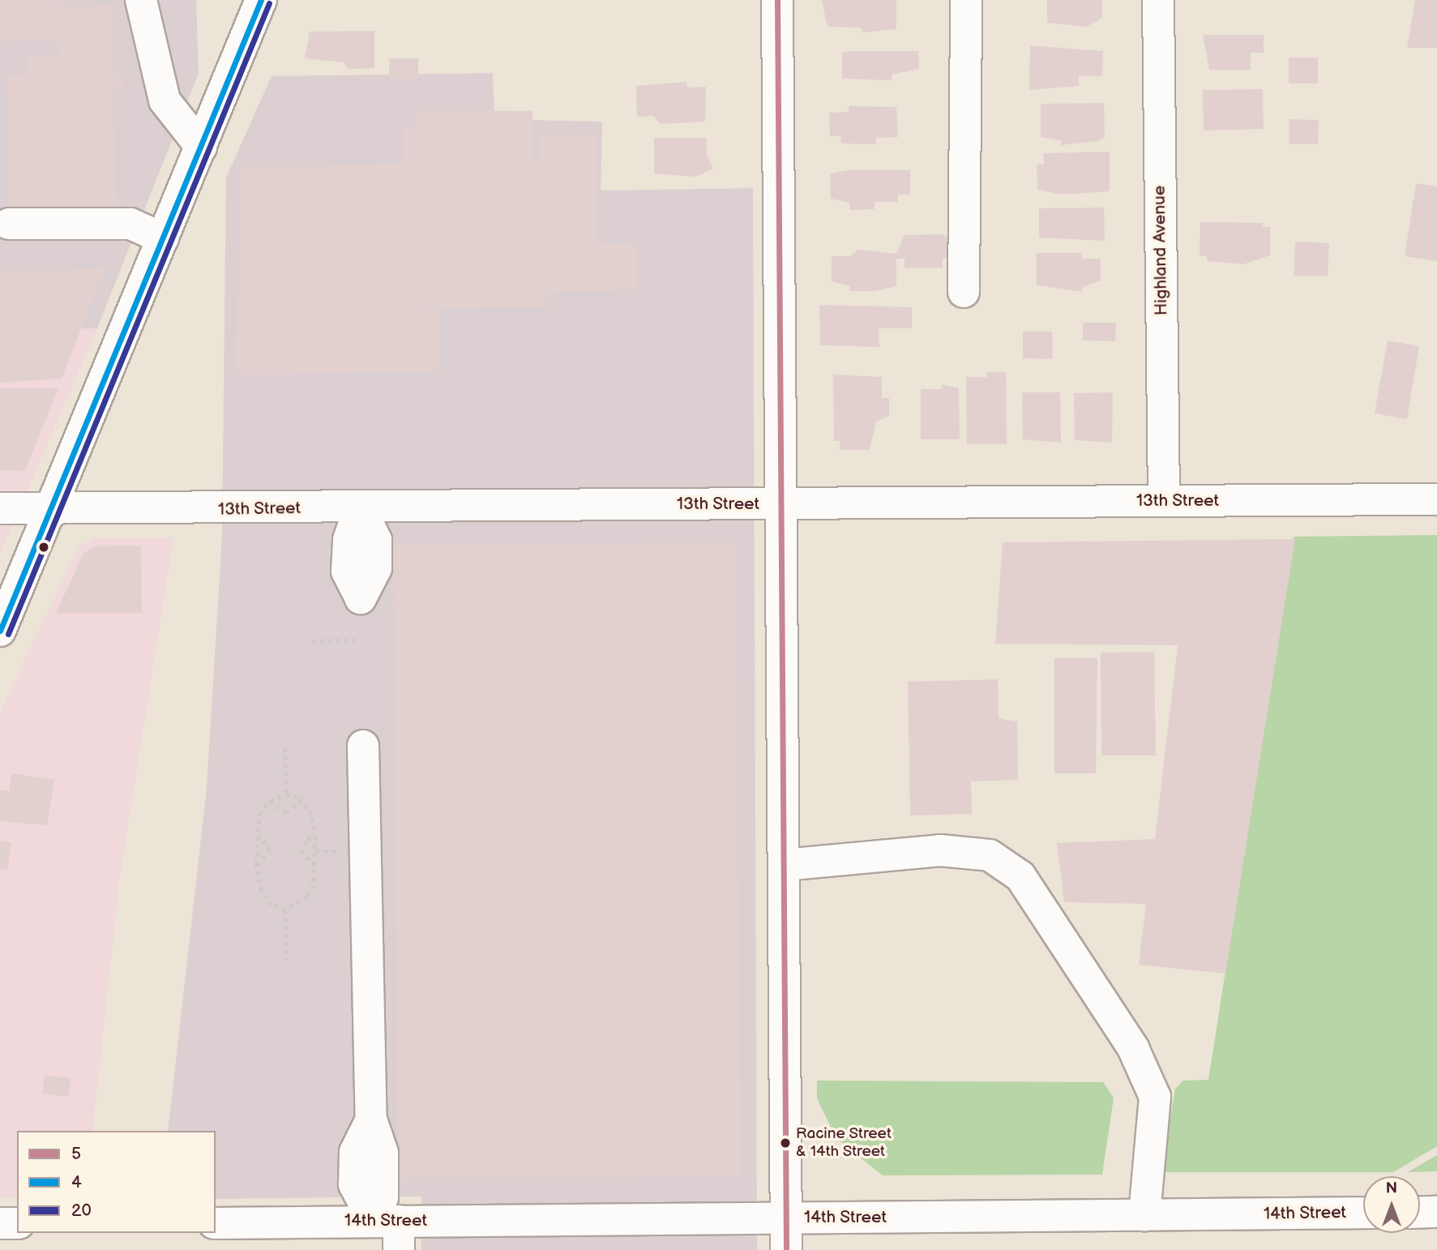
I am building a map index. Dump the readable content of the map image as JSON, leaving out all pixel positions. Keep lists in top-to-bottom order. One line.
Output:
{"streets":{"main road":["Highland Avenue","13th Street","14th Street"]},"crossings":[["Highland Avenue","13th Street"]],"places":["Racine Street & 14th Street"],"lines":["transit line 5","transit line 4","transit line 20"],"legend":["5","4","20"],"north":"top"}
